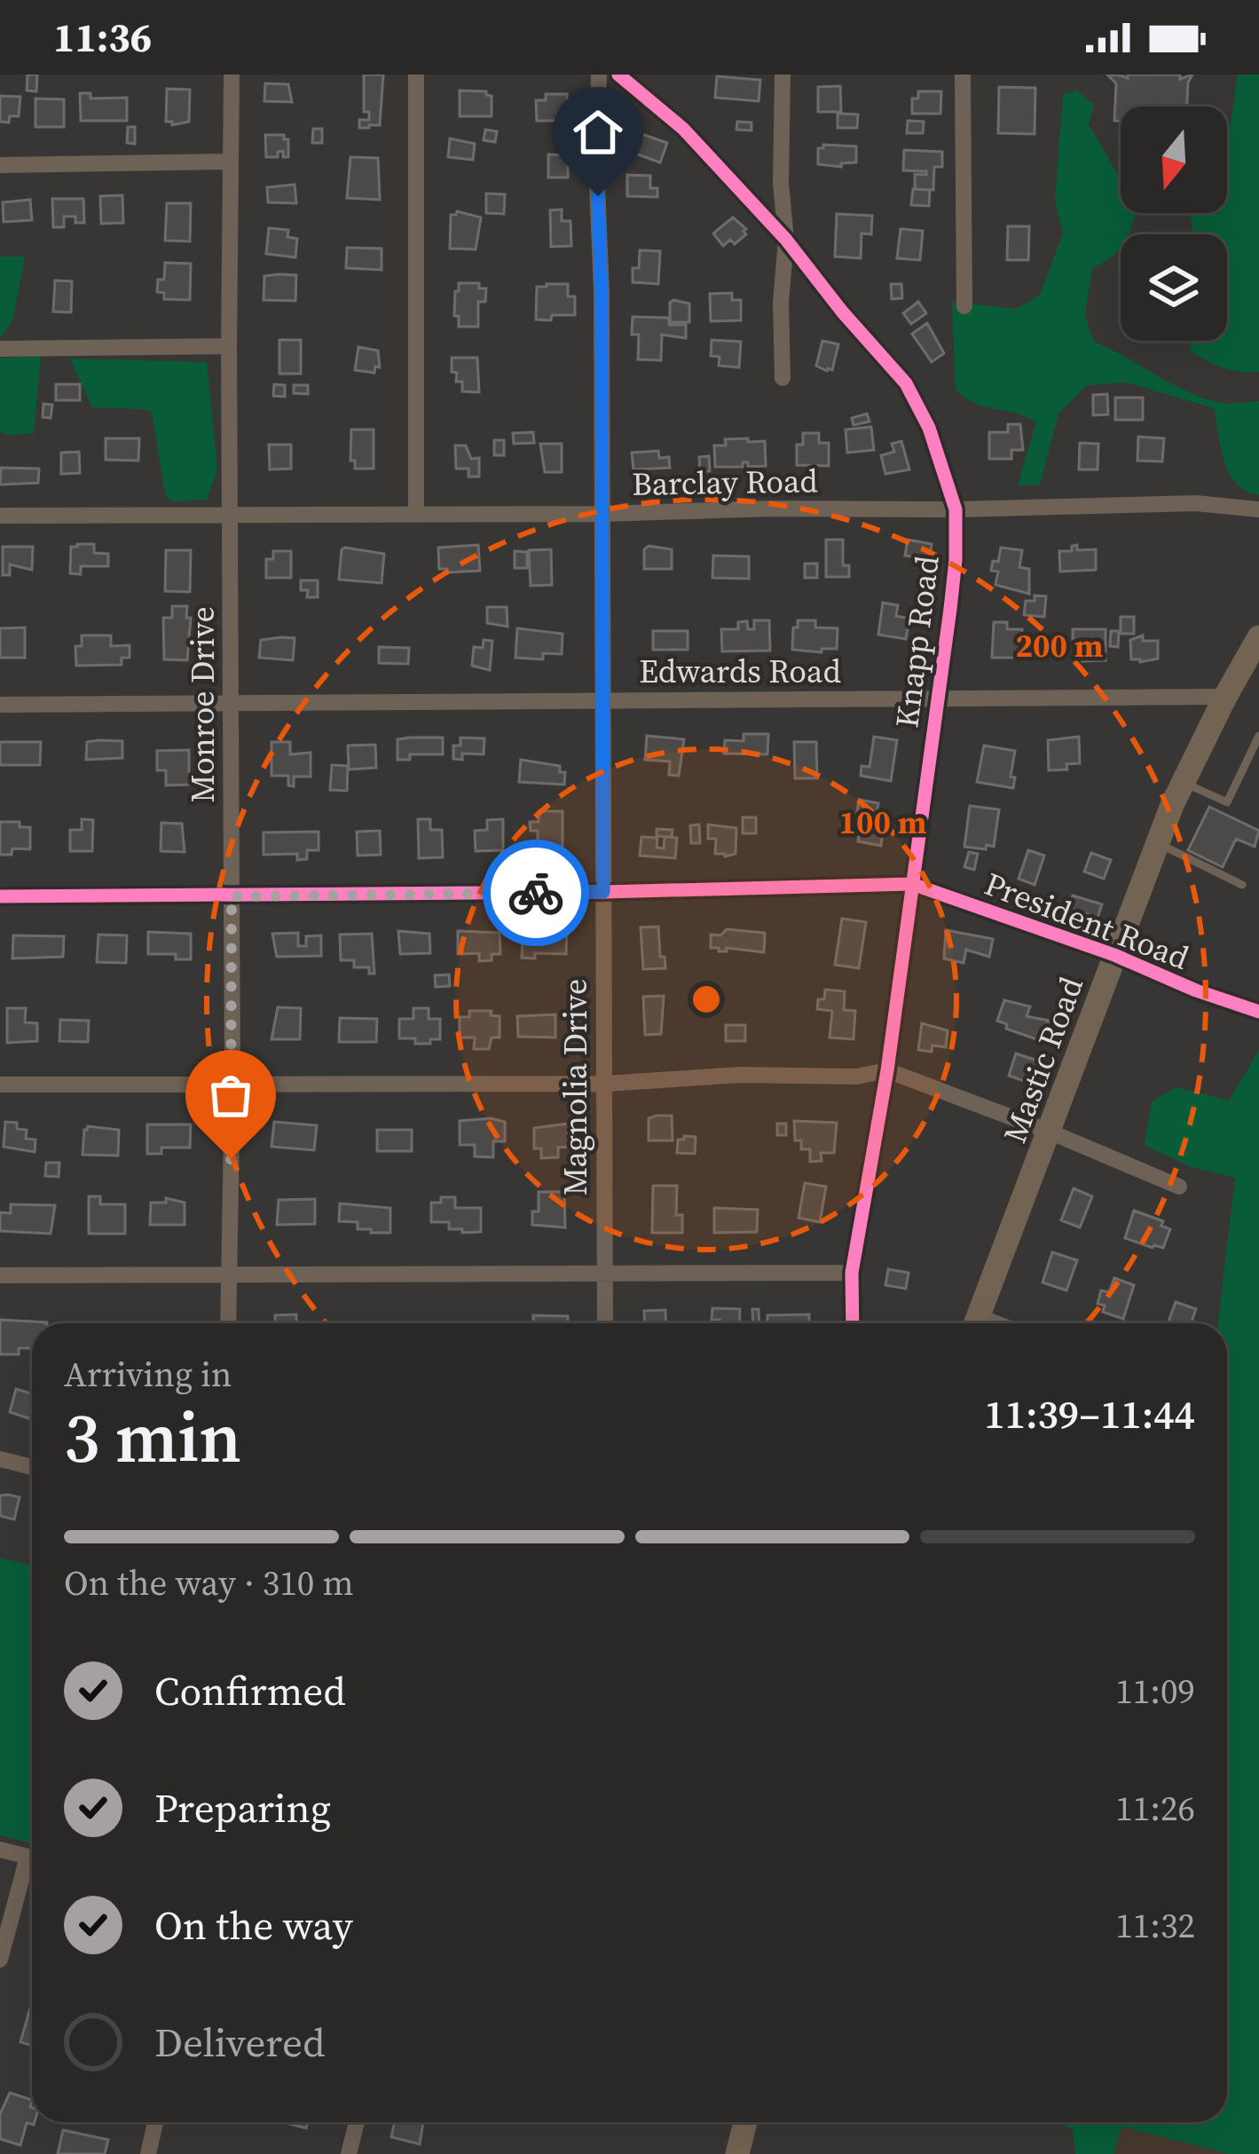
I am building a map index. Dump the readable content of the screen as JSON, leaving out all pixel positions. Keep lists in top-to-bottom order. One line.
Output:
{"streets":{"main road":["Mastic Road"],"street":["Barclay Road","Knapp Road","Edwards Road","Monroe Drive","President Road","Magnolia Drive"]},"crossings":[["Barclay Road","Knapp Road"],["Barclay Road","Monroe Drive"],["Barclay Road","Magnolia Drive"],["Knapp Road","Edwards Road"],["Knapp Road","President Road"],["Edwards Road","Monroe Drive"],["Edwards Road","Mastic Road"],["Edwards Road","Magnolia Drive"],["Monroe Drive","President Road"],["President Road","Mastic Road"],["President Road","Magnolia Drive"]],"north":"bottom","page":{"status":"11:36","heading":["3 min","Arriving in","11:39–11:44"],"bar":"On the way · 310 m","list":[["Confirmed","11:09"],["Preparing","11:26"],["On the way","11:32"],"Delivered"]},"rings":["200 m","100 m"]}
